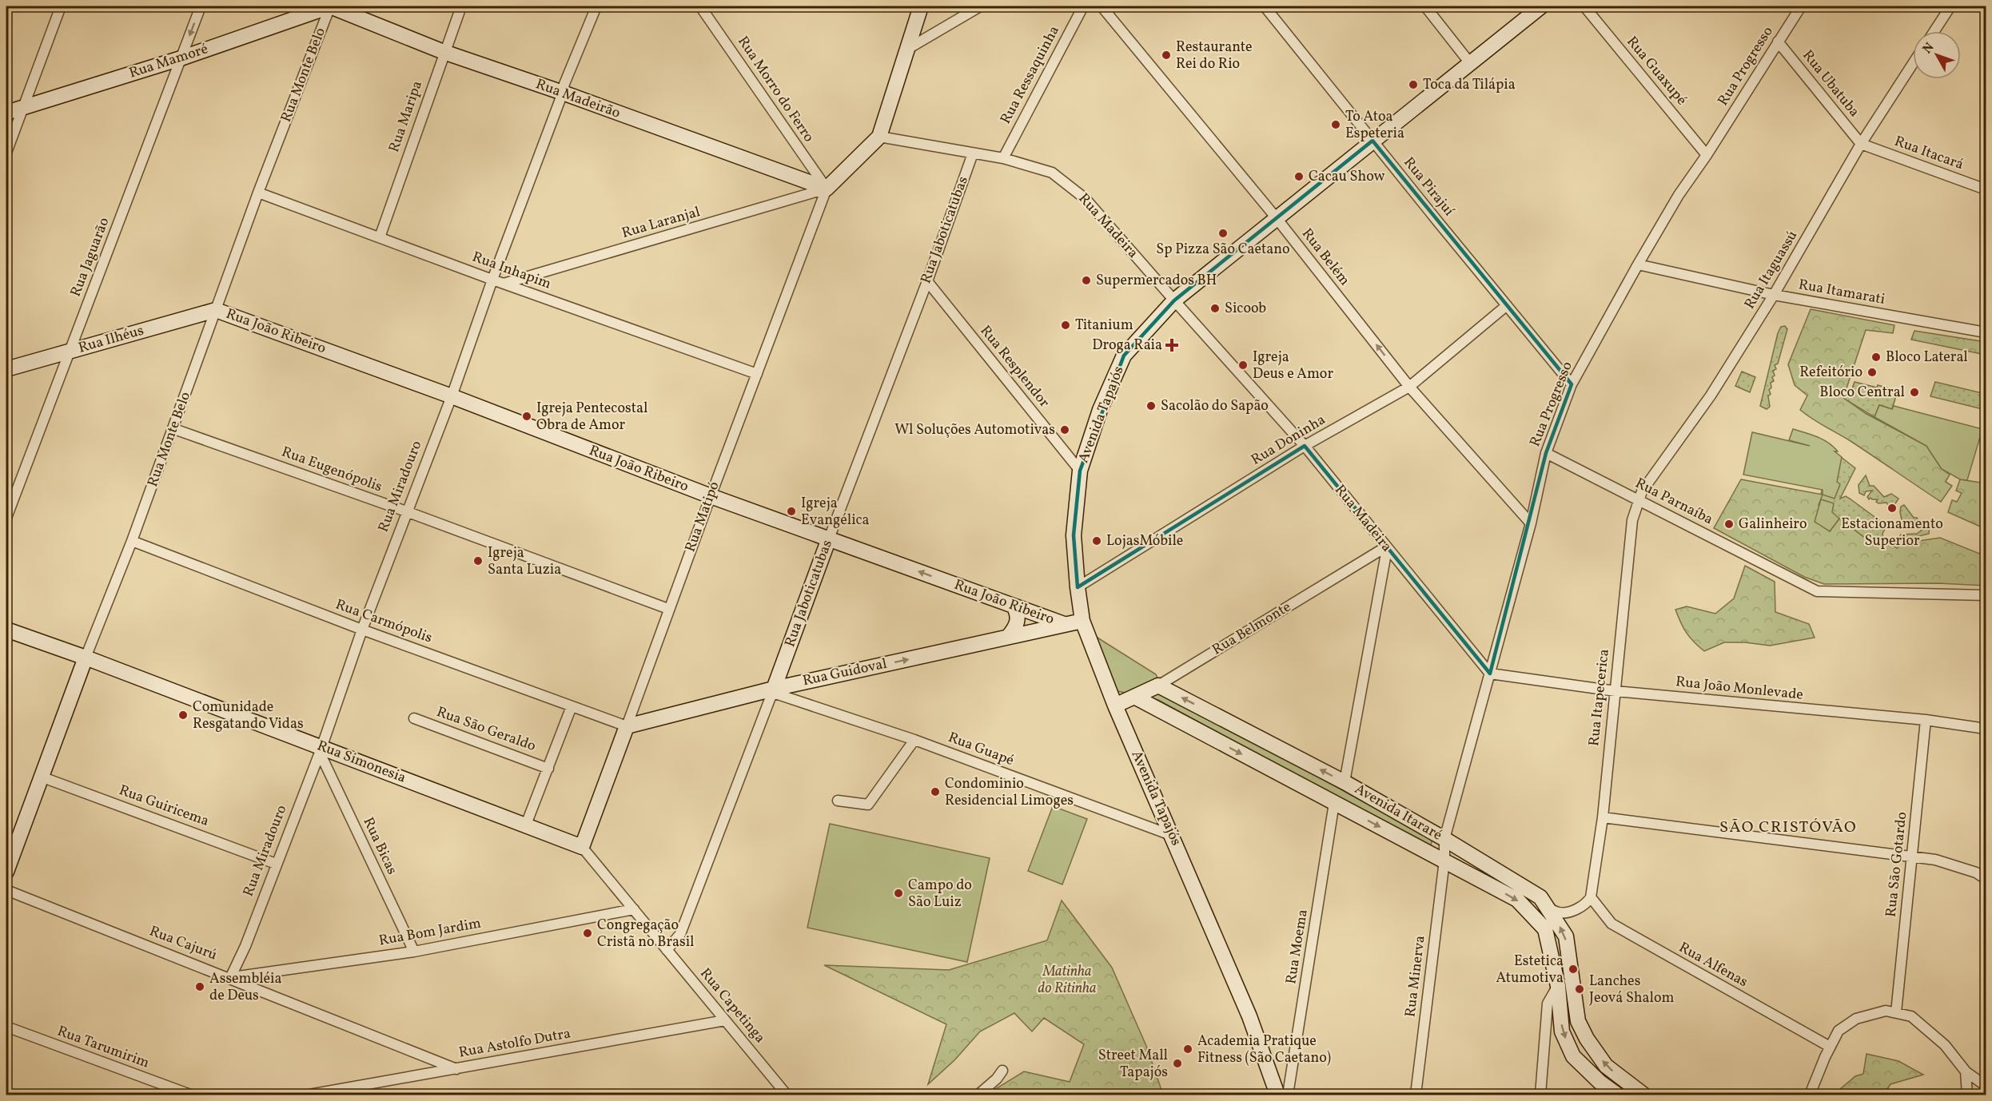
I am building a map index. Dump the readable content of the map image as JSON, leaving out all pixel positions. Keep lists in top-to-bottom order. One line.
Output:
{"streets":{"street":["Rua Mamoré","Rua Progresso","Rua Guaxupé","Rua Monte Belo","Rua Ressaquinha","Rua Ubatuba","Rua Morro do Ferro","Rua Madeirão","Rua Maripa","Rua Itacará","Rua Pirajuí","Rua Laranjal","Rua Madeira","Rua Jaboticatubas","Rua Jaguarão","Rua Belém","Rua Itaguassú","Rua Inhapim","Rua Itamarati","Rua João Ribeiro","Rua Ilhéus","Rua Resplendor","Avenida Tapajós","Rua Doninha","Rua Eugenópolis","Rua Miradouro","Rua Parnaíba","Rua Matipó","Rua Carmópolis","Rua Belmonte","Rua Guidoval","Rua João Monlevade","Rua Itapecerica","Rua São Geraldo","Rua Guapé","Rua Simonesia","Rua Guiricema","Avenida Itararé","Rua Bicas","Rua São Gotardo","Rua Bom Jardim","Rua Cajurú","Rua Moema","Rua Alfenas","Rua Minerva","Rua Capetinga","Rua Astolfo Dutra","Rua Tarumirim"]},"crossings":[["Rua Mamoré","Rua Monte Belo"],["Rua Mamoré","Rua Madeirão"],["Rua Mamoré","Rua Jaguarão"],["Rua Progresso","Rua Guaxupé"],["Rua Progresso","Rua Ubatuba"],["Rua Progresso","Rua Pirajuí"],["Rua Progresso","Rua Madeira"],["Rua Progresso","Rua Belém"],["Rua Progresso","Rua Itamarati"],["Rua Progresso","Rua Parnaíba"],["Rua Progresso","Rua João Monlevade"],["Rua Progresso","Avenida Itararé"],["Rua Progresso","Rua Minerva"],["Rua Monte Belo","Rua Madeirão"],["Rua Monte Belo","Rua Inhapim"],["Rua Monte Belo","Rua João Ribeiro"],["Rua Monte Belo","Rua Ilhéus"],["Rua Monte Belo","Rua Eugenópolis"],["Rua Monte Belo","Rua Carmópolis"],["Rua Monte Belo","Rua Simonesia"],["Rua Monte Belo","Rua Guiricema"],["Rua Ressaquinha","Rua Madeira"],["Rua Ubatuba","Rua Itacará"],["Rua Ubatuba","Rua Itaguassú"],["Rua Morro do Ferro","Rua Madeirão"],["Rua Morro do Ferro","Rua Laranjal"],["Rua Morro do Ferro","Rua Matipó"],["Rua Madeirão","Rua Maripa"],["Rua Madeirão","Rua Laranjal"],["Rua Madeirão","Rua Miradouro"],["Rua Madeirão","Rua Matipó"],["Rua Maripa","Rua Inhapim"],["Rua Itacará","Rua Itaguassú"],["Rua Pirajuí","Avenida Tapajós"],["Rua Pirajuí","Rua Doninha"],["Rua Laranjal","Rua Inhapim"],["Rua Laranjal","Rua Matipó"],["Rua Madeira","Rua Jaboticatubas"],["Rua Madeira","Avenida Tapajós"],["Rua Madeira","Rua Doninha"],["Rua Madeira","Rua Belmonte"],["Rua Madeira","Rua João Monlevade"],["Rua Jaboticatubas","Rua João Ribeiro"],["Rua Jaboticatubas","Rua Resplendor"],["Rua Jaboticatubas","Rua Guidoval"],["Rua Jaboticatubas","Rua Guapé"],["Rua Jaboticatubas","Rua Capetinga"],["Rua Jaguarão","Rua Ilhéus"],["Rua Belém","Avenida Tapajós"],["Rua Belém","Rua Doninha"],["Rua Itaguassú","Rua Itamarati"],["Rua Itaguassú","Rua Parnaíba"],["Rua Itaguassú","Rua Itapecerica"],["Rua Inhapim","Rua Miradouro"],["Rua Inhapim","Rua Matipó"],["Rua João Ribeiro","Rua Ilhéus"],["Rua João Ribeiro","Rua Miradouro"],["Rua João Ribeiro","Rua Matipó"],["Rua João Ribeiro","Rua Guidoval"],["Rua Resplendor","Avenida Tapajós"],["Avenida Tapajós","Rua Doninha"],["Avenida Tapajós","Rua Belmonte"],["Avenida Tapajós","Rua Guidoval"],["Avenida Tapajós","Rua Guapé"],["Rua Eugenópolis","Rua Miradouro"],["Rua Eugenópolis","Rua Matipó"],["Rua Miradouro","Rua Carmópolis"],["Rua Miradouro","Rua Simonesia"],["Rua Miradouro","Rua Guiricema"],["Rua Miradouro","Rua Bicas"],["Rua Miradouro","Rua Bom Jardim"],["Rua Miradouro","Rua Cajurú"],["Rua Parnaíba","Rua Itapecerica"],["Rua Matipó","Rua Carmópolis"],["Rua Matipó","Rua Guidoval"],["Rua Matipó","Rua Simonesia"],["Rua Matipó","Rua Capetinga"],["Rua Carmópolis","Rua Guidoval"],["Rua Belmonte","Avenida Itararé"],["Rua Guidoval","Rua Guapé"],["Rua João Monlevade","Rua Itapecerica"],["Rua João Monlevade","Rua São Gotardo"],["Rua Itapecerica","Rua Alfenas"],["Rua Simonesia","Rua Bicas"],["Rua Simonesia","Rua Capetinga"],["Avenida Itararé","Rua Moema"],["Avenida Itararé","Rua Minerva"],["Rua Bicas","Rua Bom Jardim"],["Rua Bom Jardim","Rua Cajurú"],["Rua Bom Jardim","Rua Capetinga"],["Rua Cajurú","Rua Astolfo Dutra"],["Rua Capetinga","Rua Astolfo Dutra"]],"one_way":["Rua Guidoval"],"districts":["SÃO CRISTÓVÃO"],"parks":["Matinha do Ritinha"],"places":{"other":["Restaurante Rei do Rio","Toca da Tilápia","To Atoa Espeteria","Cacau Show","Sp Pizza São Caetano","Supermercados BH","Sicoob","Titanium","Bloco Lateral","Igreja Deus e Amor","Refeitório","Bloco Central","Sacolão do Sapão","Igreja Pentecostal Obra de Amor","Wl Soluções Automotivas","Estacionamento Superior","Igreja Evangélica","Galinheiro","LojasMóbile","Igreja Santa Luzia","Comunidade Resgatando Vidas","Condominio Residencial Limoges","Campo do São Luiz","Congregação Cristã no Brasil","Estetica Atumotiva","Assembléia de Deus","Lanches Jeová Shalom","Academia Pratique Fitness (São Caetano)","Street Mall Tapajós"],"health":["Droga Raia"]},"north":"top left"}
